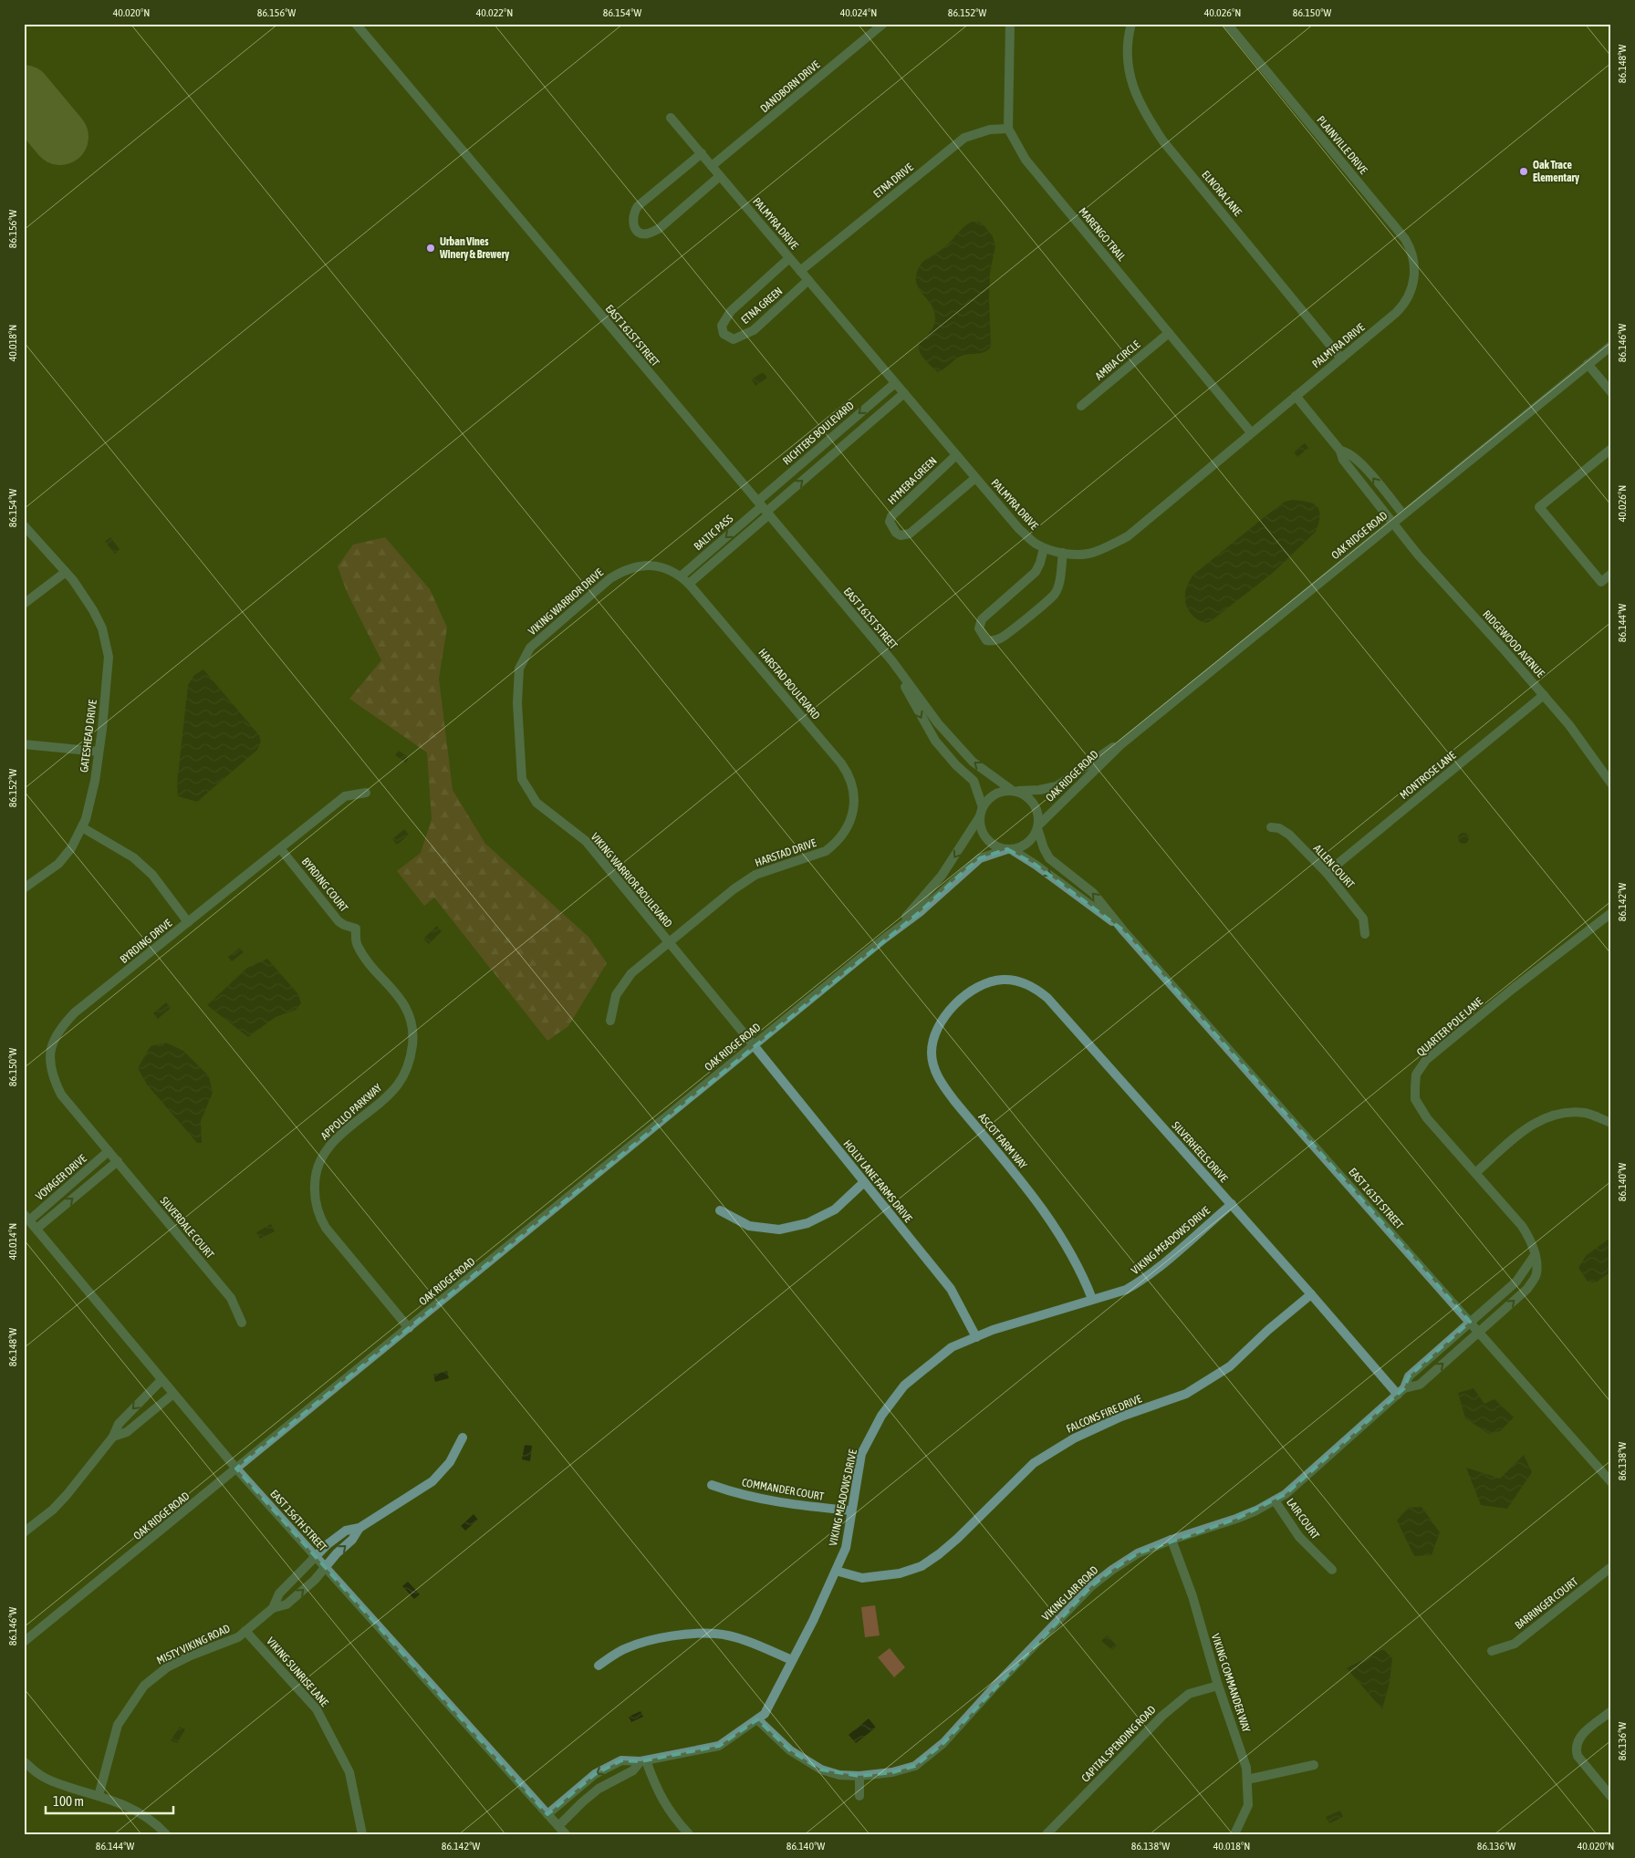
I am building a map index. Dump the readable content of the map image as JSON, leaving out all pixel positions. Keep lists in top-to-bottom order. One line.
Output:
{"streets":{"street":["DANDBORN DRIVE","PLAINVILLE DRIVE","ETNA DRIVE","ELNORA LANE","PALMYRA DRIVE","MARENGO TRAIL","ETNA GREEN","EAST 161ST STREET","AMBIA CIRCLE","RICHTERS BOULEVARD","HYMERA GREEN","BALTIC PASS","OAK RIDGE ROAD","VIKING WARRIOR DRIVE","RIDGEWOOD AVENUE","HARSTAD BOULEVARD","GATESHEAD DRIVE","MONTROSE LANE","HARSTAD DRIVE","ALLEN COURT","VIKING WARRIOR BOULEVARD","BYRDING COURT","BYRDING DRIVE","QUARTER POLE LANE","APPOLLO PARKWAY","ASCOT FARM WAY","SILVERHEELS DRIVE","VOYAGER DRIVE","HOLLY LANE FARMS DRIVE","SILVERDALE COURT","VIKING MEADOWS DRIVE","FALCONS FIRE DRIVE","COMMANDER COURT","LAIR COURT","EAST 156TH STREET","VIKING LAIR ROAD","BARRINGER COURT","MISTY VIKING ROAD","VIKING SUNRISE LANE","VIKING COMMANDER WAY","CAPITAL SPENDING ROAD"]},"crossings":[["DANDBORN DRIVE","PALMYRA DRIVE"],["PLAINVILLE DRIVE","PALMYRA DRIVE"],["ETNA DRIVE","PALMYRA DRIVE"],["ETNA DRIVE","MARENGO TRAIL"],["ELNORA LANE","PALMYRA DRIVE"],["PALMYRA DRIVE","MARENGO TRAIL"],["PALMYRA DRIVE","ETNA GREEN"],["PALMYRA DRIVE","RICHTERS BOULEVARD"],["PALMYRA DRIVE","HYMERA GREEN"],["MARENGO TRAIL","AMBIA CIRCLE"],["EAST 161ST STREET","RICHTERS BOULEVARD"],["EAST 161ST STREET","BALTIC PASS"],["EAST 161ST STREET","OAK RIDGE ROAD"],["EAST 161ST STREET","QUARTER POLE LANE"],["EAST 161ST STREET","VIKING LAIR ROAD"],["RICHTERS BOULEVARD","BALTIC PASS"],["BALTIC PASS","VIKING WARRIOR DRIVE"],["BALTIC PASS","HARSTAD BOULEVARD"],["OAK RIDGE ROAD","RIDGEWOOD AVENUE"],["OAK RIDGE ROAD","VIKING WARRIOR BOULEVARD"],["OAK RIDGE ROAD","APPOLLO PARKWAY"],["OAK RIDGE ROAD","HOLLY LANE FARMS DRIVE"],["OAK RIDGE ROAD","EAST 156TH STREET"],["VIKING WARRIOR DRIVE","HARSTAD BOULEVARD"],["VIKING WARRIOR DRIVE","VIKING WARRIOR BOULEVARD"],["RIDGEWOOD AVENUE","MONTROSE LANE"],["HARSTAD BOULEVARD","HARSTAD DRIVE"],["MONTROSE LANE","ALLEN COURT"],["HARSTAD DRIVE","VIKING WARRIOR BOULEVARD"],["VIKING WARRIOR BOULEVARD","HOLLY LANE FARMS DRIVE"],["BYRDING COURT","BYRDING DRIVE"],["BYRDING COURT","APPOLLO PARKWAY"],["BYRDING DRIVE","VOYAGER DRIVE"],["BYRDING DRIVE","SILVERDALE COURT"],["QUARTER POLE LANE","SILVERHEELS DRIVE"],["QUARTER POLE LANE","VIKING LAIR ROAD"],["ASCOT FARM WAY","SILVERHEELS DRIVE"],["ASCOT FARM WAY","VIKING MEADOWS DRIVE"],["SILVERHEELS DRIVE","VIKING MEADOWS DRIVE"],["SILVERHEELS DRIVE","FALCONS FIRE DRIVE"],["SILVERHEELS DRIVE","VIKING LAIR ROAD"],["VOYAGER DRIVE","SILVERDALE COURT"],["VOYAGER DRIVE","EAST 156TH STREET"],["HOLLY LANE FARMS DRIVE","VIKING MEADOWS DRIVE"],["VIKING MEADOWS DRIVE","FALCONS FIRE DRIVE"],["VIKING MEADOWS DRIVE","COMMANDER COURT"],["VIKING MEADOWS DRIVE","EAST 156TH STREET"],["VIKING MEADOWS DRIVE","VIKING LAIR ROAD"],["LAIR COURT","VIKING LAIR ROAD"],["EAST 156TH STREET","MISTY VIKING ROAD"],["VIKING LAIR ROAD","VIKING COMMANDER WAY"],["MISTY VIKING ROAD","VIKING SUNRISE LANE"],["VIKING COMMANDER WAY","CAPITAL SPENDING ROAD"]],"places":["Oak Trace Elementary","Urban Vines Winery & Brewery"],"scale_bar":"100 m","coordinates":["40.020°N","86.156°W","40.022°N","86.154°W","40.024°N","86.152°W","40.026°N","86.150°W","86.148°W","40.018°N","86.146°W","86.144°W","86.142°W","86.140°W","40.014°N","86.138°W","86.136°W"]}
